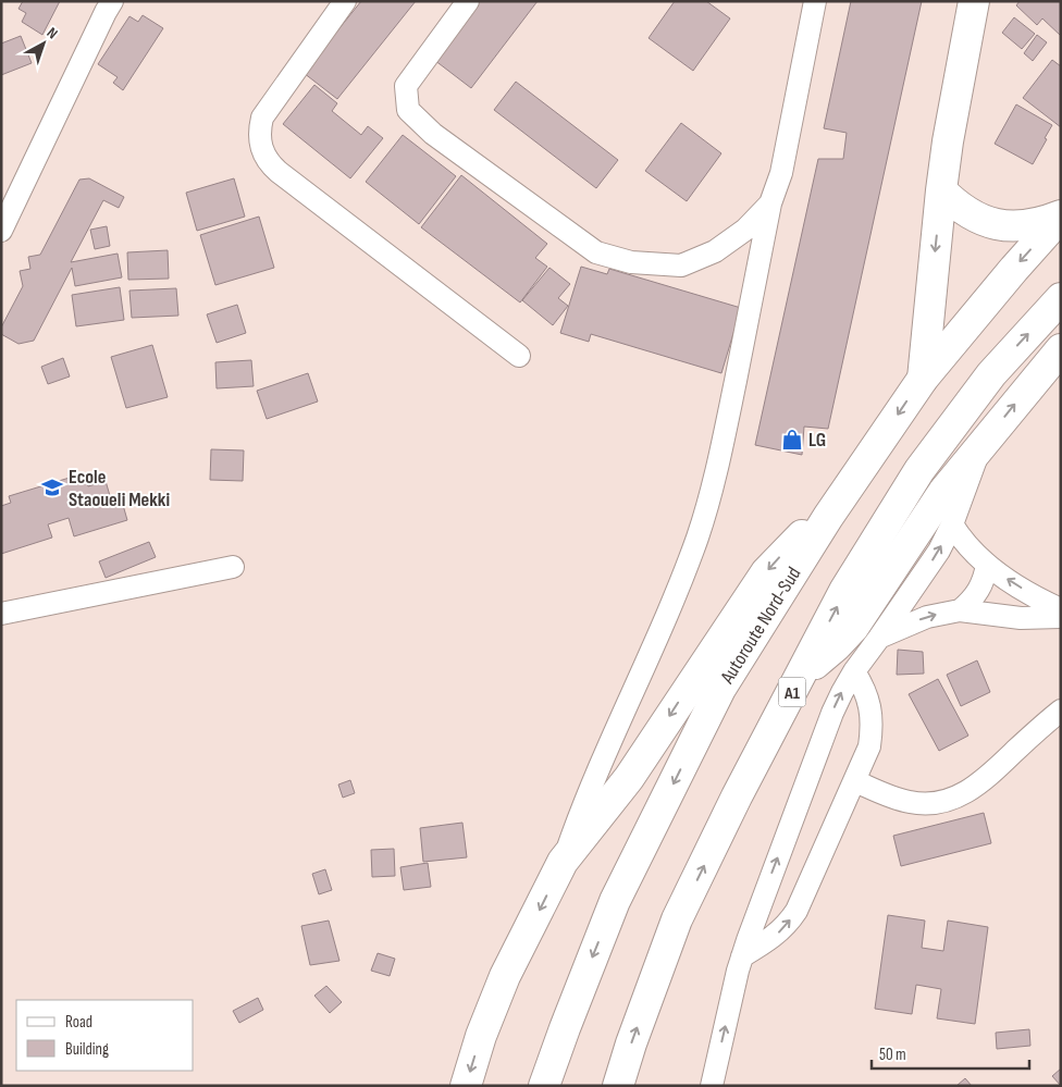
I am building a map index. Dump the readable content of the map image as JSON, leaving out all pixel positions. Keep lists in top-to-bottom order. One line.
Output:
{"streets":{"main road":["Autoroute Nord-Sud","A1"]},"places":{"shop":["LG"],"school or university":["Ecole Staoueli Mekki"]},"legend":["Road","Building"],"scale_bar":"50 m","north":"top right"}
